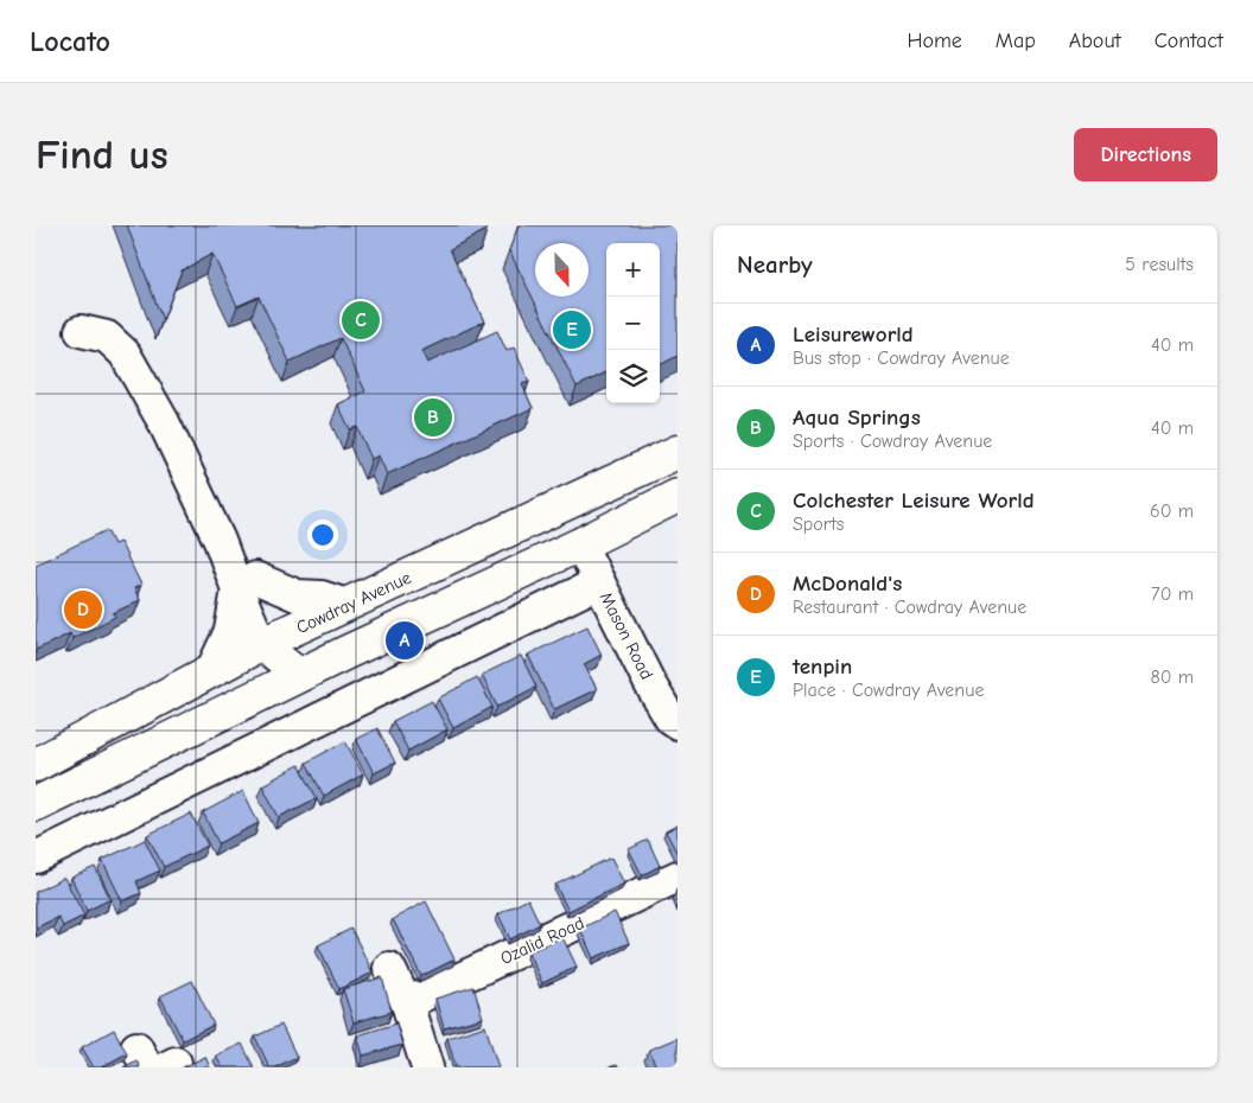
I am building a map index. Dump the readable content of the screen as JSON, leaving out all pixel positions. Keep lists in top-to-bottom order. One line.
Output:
{"streets":{"main road":["Cowdray Avenue"],"street":["Mason Road","Ozalid Road"]},"north":"bottom","page":{"header":"Locato","nav":["Home","Map","About","Contact"],"buttons":"Directions","title":"Find us","heading":["Nearby","5 results"],"map_buttons":["+","−"],"pins":["C","E","B","D","A"],"list":[{"mark":"A","name":"Leisureworld","note":"Bus stop · Cowdray Avenue","value":"40 m"},{"mark":"B","name":"Aqua Springs","note":"Sports · Cowdray Avenue","value":"40 m"},{"mark":"C","name":"Colchester Leisure World","note":"Sports","value":"60 m"},{"mark":"D","name":"McDonald's","note":"Restaurant · Cowdray Avenue","value":"70 m"},{"mark":"E","name":"tenpin","note":"Place · Cowdray Avenue","value":"80 m"}]}}
